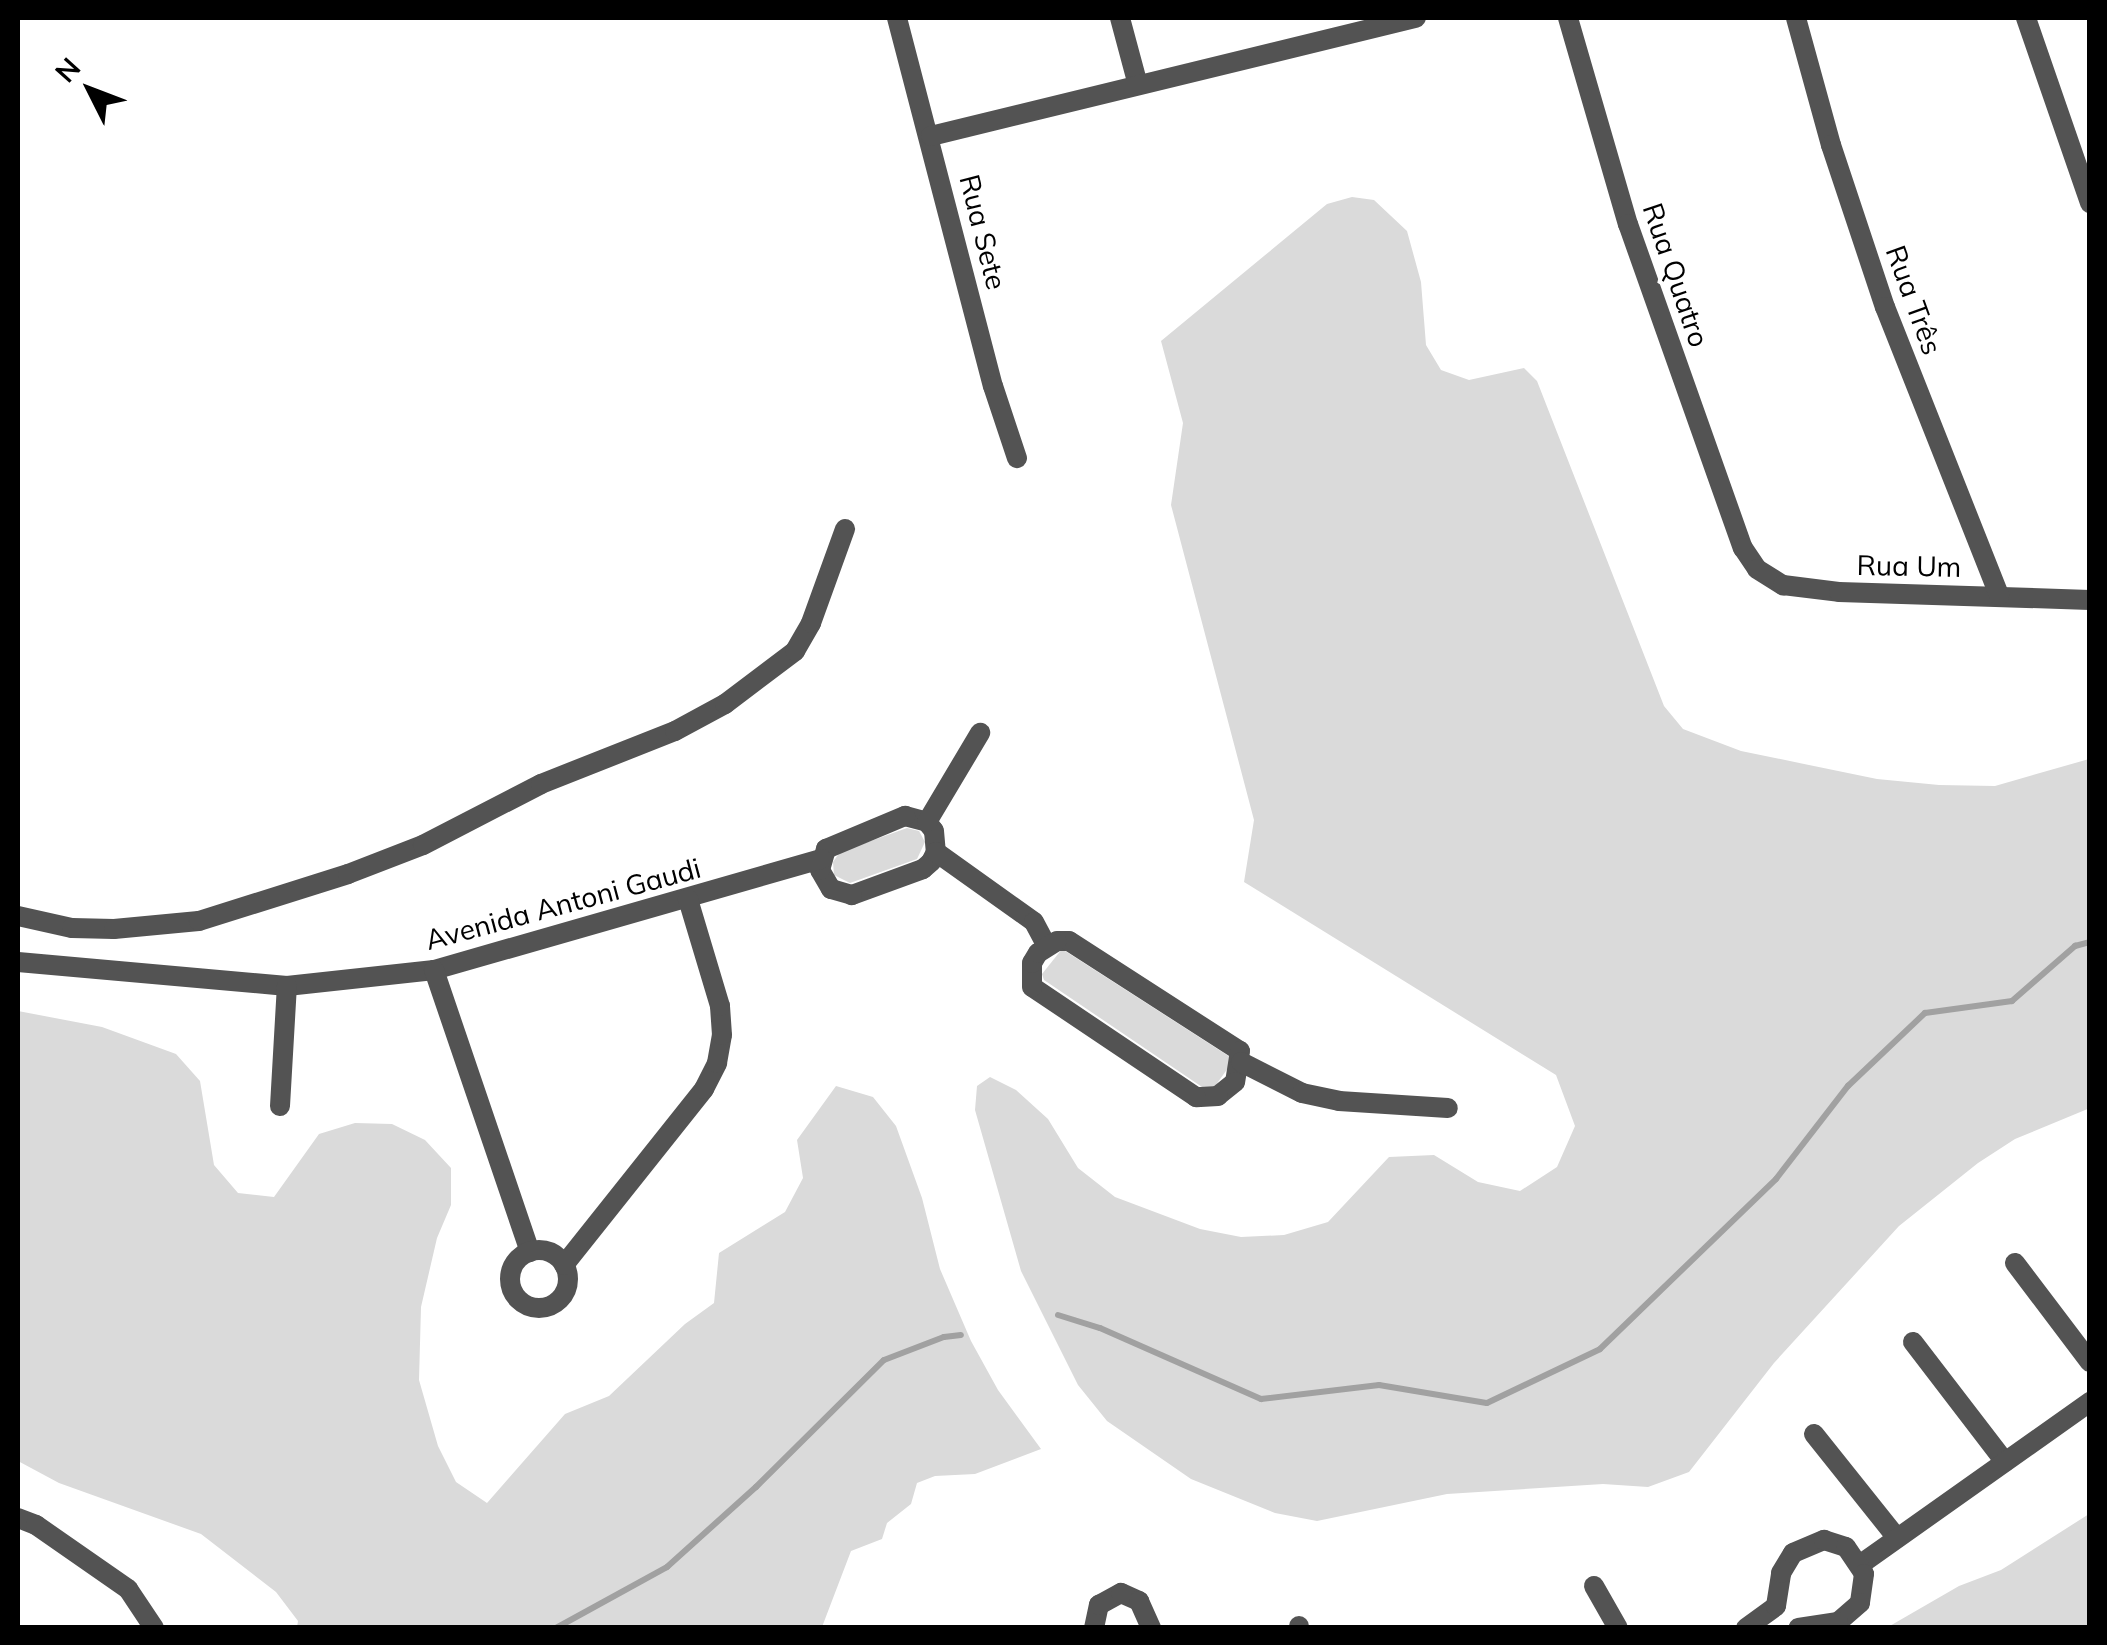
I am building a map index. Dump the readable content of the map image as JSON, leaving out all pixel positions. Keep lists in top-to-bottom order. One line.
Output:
{"streets":{"street":["Rua Sete","Rua Quatro","Rua Três","Rua Um","Avenida Antoni Gaudi"]},"crossings":[["Rua Quatro","Rua Um"],["Rua Três","Rua Um"]],"north":"top left"}
